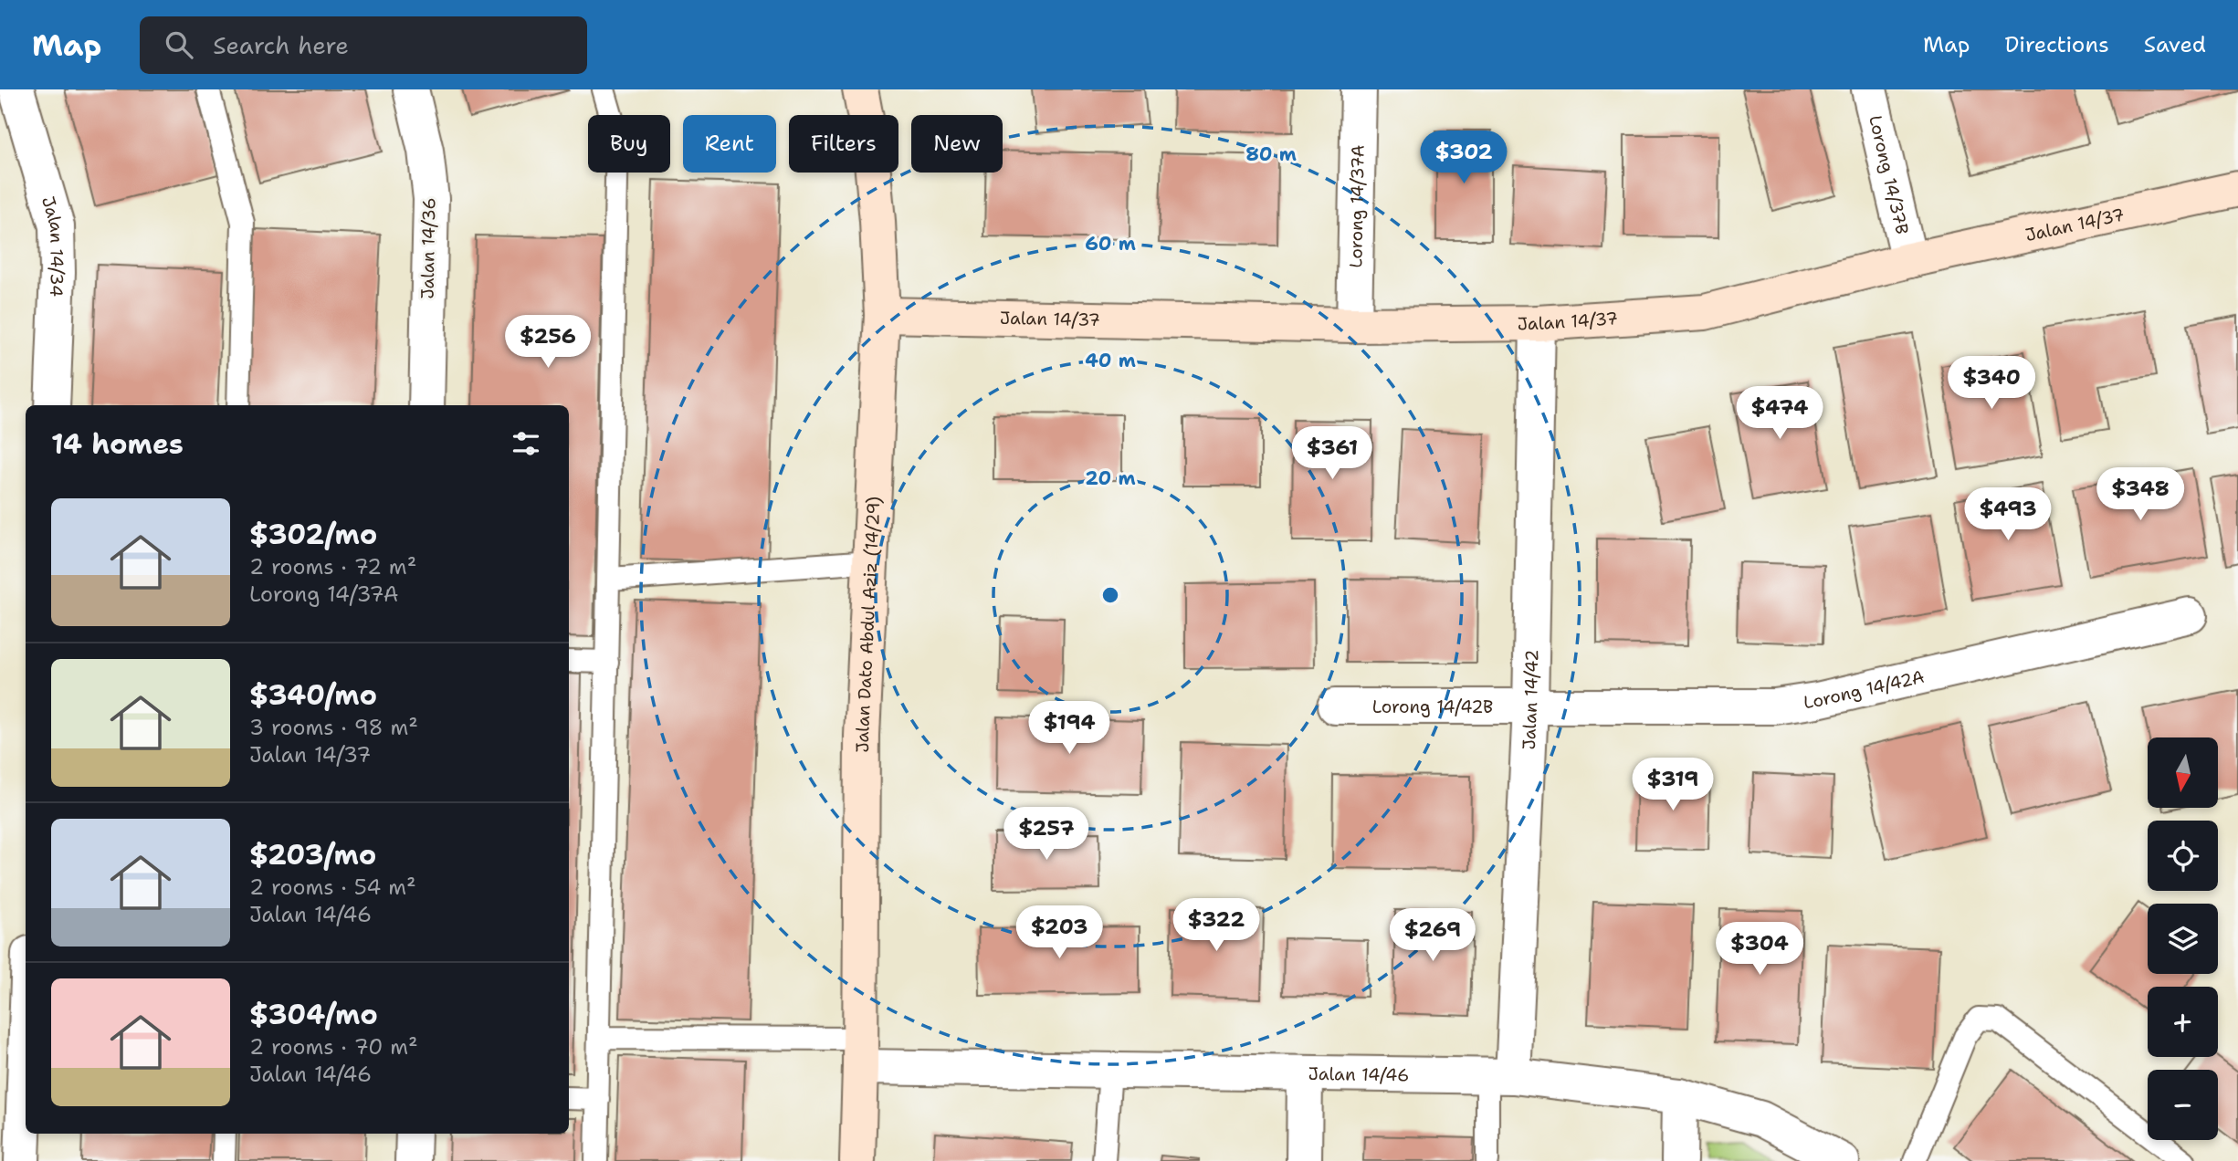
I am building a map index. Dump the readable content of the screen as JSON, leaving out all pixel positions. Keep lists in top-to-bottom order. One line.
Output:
{"streets":{"street":["Lorong 14/37B","Lorong 14/37A","Jalan 14/37","Jalan 14/34","Jalan 14/36","Jalan Dato Abdul Aziz (14/29)","Lorong 14/42A","Jalan 14/42","Lorong 14/42B","Jalan 14/46"]},"crossings":[["Lorong 14/37B","Jalan 14/37"],["Lorong 14/37A","Jalan 14/37"],["Jalan 14/37","Jalan Dato Abdul Aziz (14/29)"],["Jalan 14/37","Jalan 14/42"],["Jalan Dato Abdul Aziz (14/29)","Jalan 14/46"],["Lorong 14/42A","Jalan 14/42"],["Lorong 14/42A","Lorong 14/42B"],["Jalan 14/42","Lorong 14/42B"],["Jalan 14/42","Jalan 14/46"]],"north":"bottom","page":{"header":"Map","search":"Search here","nav":["Map","Directions","Saved"],"chip":["Buy","Rent","Filters","New"],"price":["$302","$256","$340","$474","$361","$348","$493","$194","$319","$257","$322","$203","$269","$304"],"heading":"14 homes","list":[{"name":"$302/mo","note":"2 rooms · 72 m² · Lorong 14/37A"},{"name":"$340/mo","note":"3 rooms · 98 m² · Jalan 14/37"},{"name":"$203/mo","note":"2 rooms · 54 m² · Jalan 14/46"},{"name":"$304/mo","note":"2 rooms · 70 m² · Jalan 14/46"}],"map_buttons":["+","−"]},"rings":["80 m","60 m","40 m","20 m"]}
